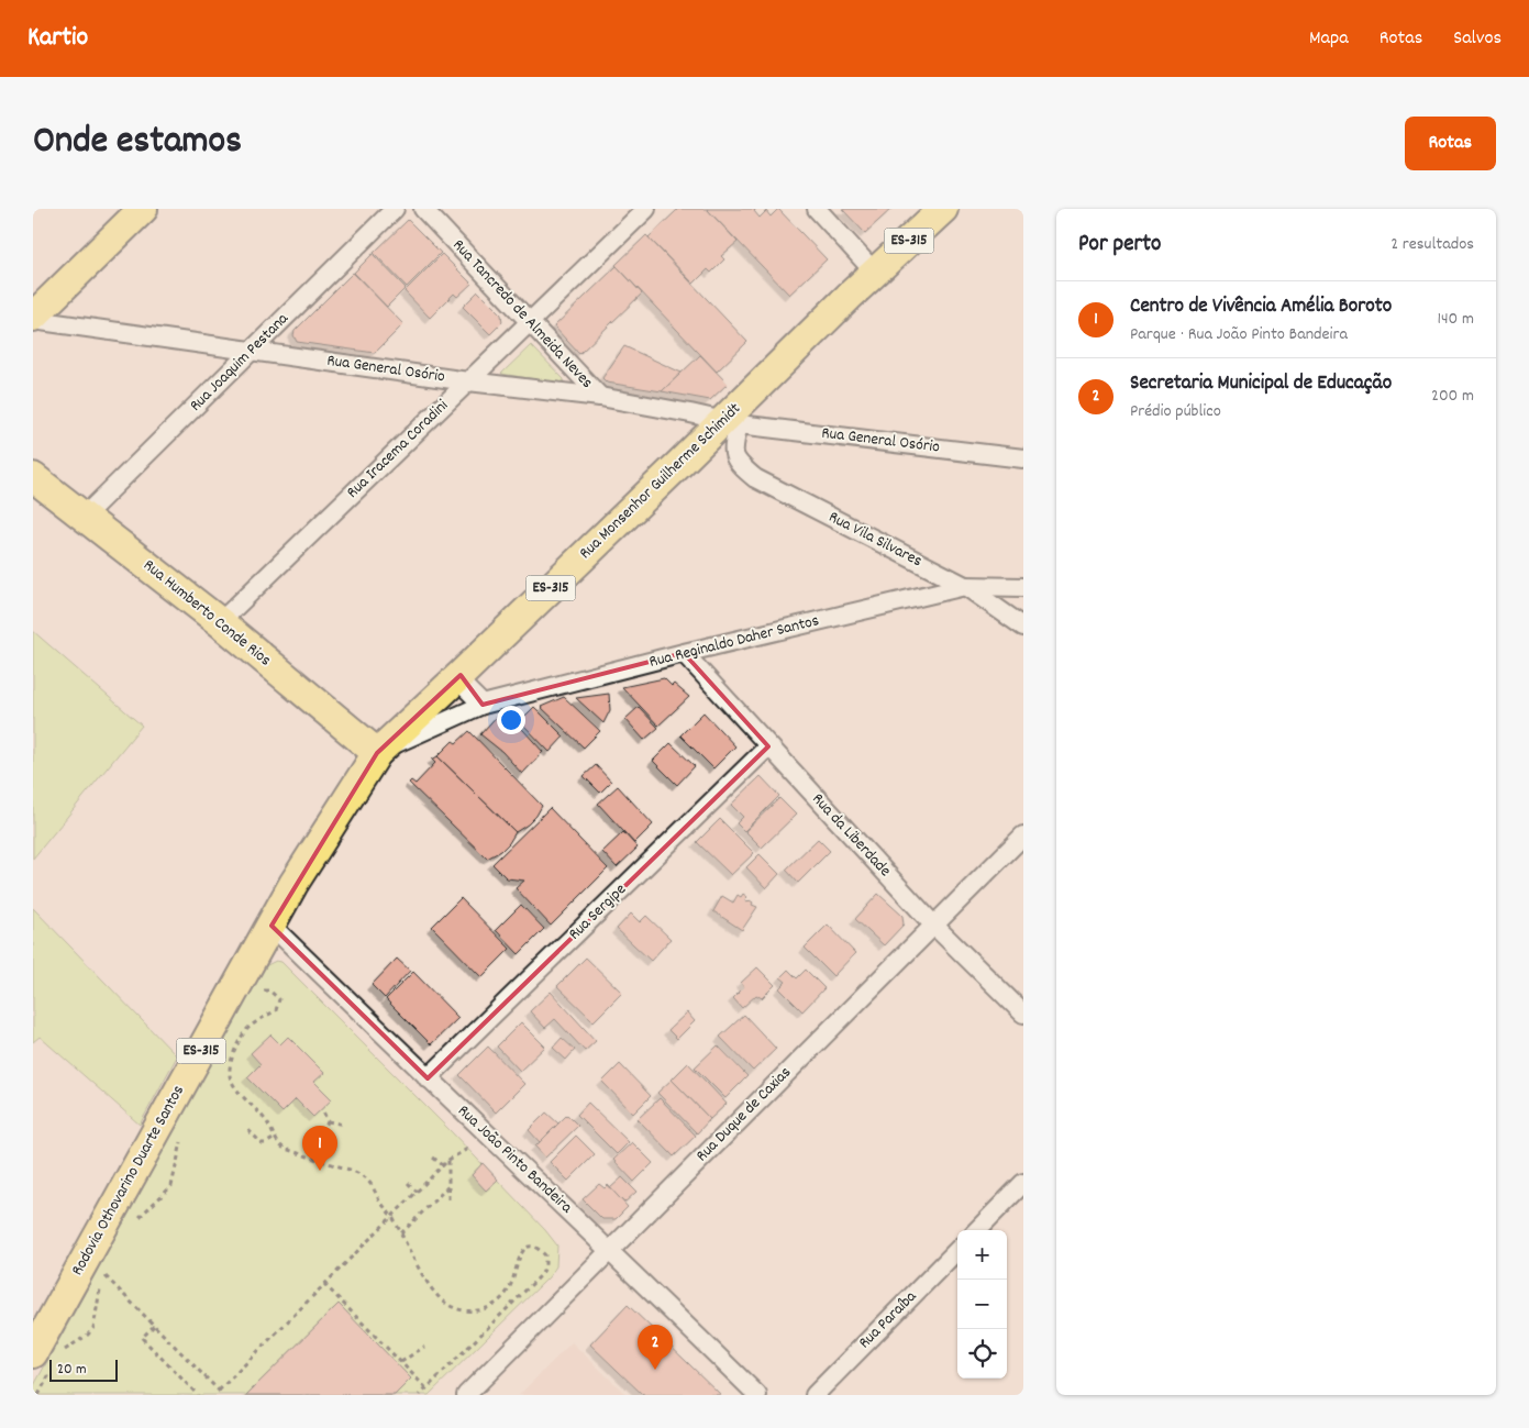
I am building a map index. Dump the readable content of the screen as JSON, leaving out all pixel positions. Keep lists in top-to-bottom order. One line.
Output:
{"streets":{"main road":["ES-315","Rua Monsenhor Guilherme Schimidt","Rua Humberto Conde Rios","Rodovia Othovarino Duarte Santos"],"street":["Rua Tancredo de Almeida Neves","Rua Joaquim Pestana","Rua General Osório","Rua Iracema Coradini","Rua Vila Silvares","Rua Reginaldo Daher Santos","Rua da Liberdade","Rua Sergipe","Rua Duque de Caxias","Rua João Pinto Bandeira","Rua Paraíba"]},"crossings":[["Rua Tancredo de Almeida Neves","Rua General Osório"],["Rua Tancredo de Almeida Neves","Rua Iracema Coradini"],["Rua Joaquim Pestana","Rua General Osório"],["Rua Joaquim Pestana","Rua Humberto Conde Rios"],["Rua General Osório","Rua Iracema Coradini"],["Rua General Osório","Rua Monsenhor Guilherme Schimidt"],["Rua General Osório","Rua Vila Silvares"],["Rua Iracema Coradini","Rua Humberto Conde Rios"],["Rua Monsenhor Guilherme Schimidt","Rua Vila Silvares"],["Rua Monsenhor Guilherme Schimidt","Rua Humberto Conde Rios"],["Rua Monsenhor Guilherme Schimidt","Rua Reginaldo Daher Santos"],["Rua Monsenhor Guilherme Schimidt","Rodovia Othovarino Duarte Santos"],["Rua Vila Silvares","Rua Reginaldo Daher Santos"],["Rua Humberto Conde Rios","Rua Reginaldo Daher Santos"],["Rua Humberto Conde Rios","Rodovia Othovarino Duarte Santos"],["Rua Reginaldo Daher Santos","Rua da Liberdade"],["Rua Reginaldo Daher Santos","Rodovia Othovarino Duarte Santos"],["Rua da Liberdade","Rua Sergipe"],["Rua da Liberdade","Rua Duque de Caxias"],["Rua Sergipe","Rua João Pinto Bandeira"],["Rua Duque de Caxias","Rua João Pinto Bandeira"],["Rua João Pinto Bandeira","Rodovia Othovarino Duarte Santos"]],"scale_bar":"20 m","page":{"header":"Kartio","nav":["Mapa","Rotas","Salvos"],"title":"Onde estamos","buttons":"Rotas","heading":["Por perto","2 resultados"],"list":[{"mark":"1","name":"Centro de Vivência Amélia Boroto","note":"Parque · Rua João Pinto Bandeira","value":"140 m"},{"mark":"2","name":"Secretaria Municipal de Educação","note":"Prédio público","value":"200 m"}],"pins":["1","2"],"map_buttons":["+","−"],"scale":"20 m"}}
